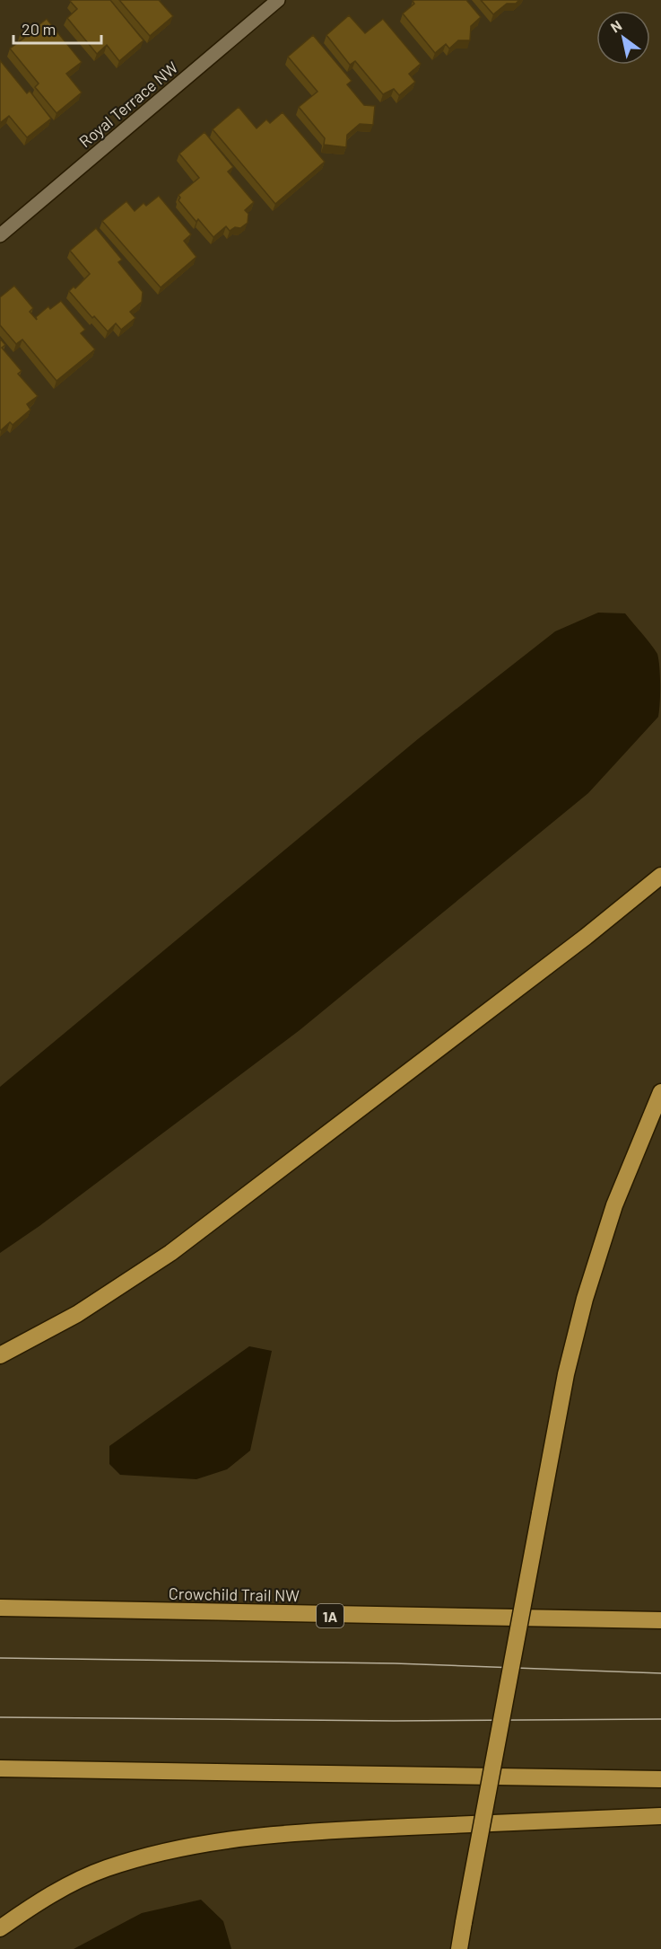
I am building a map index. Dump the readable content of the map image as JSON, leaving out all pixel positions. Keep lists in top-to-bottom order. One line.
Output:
{"streets":{"highway":["Crowchild Trail NW","1A"],"street":["Royal Terrace NW"]},"scale_bar":"20 m","north":"top left"}
